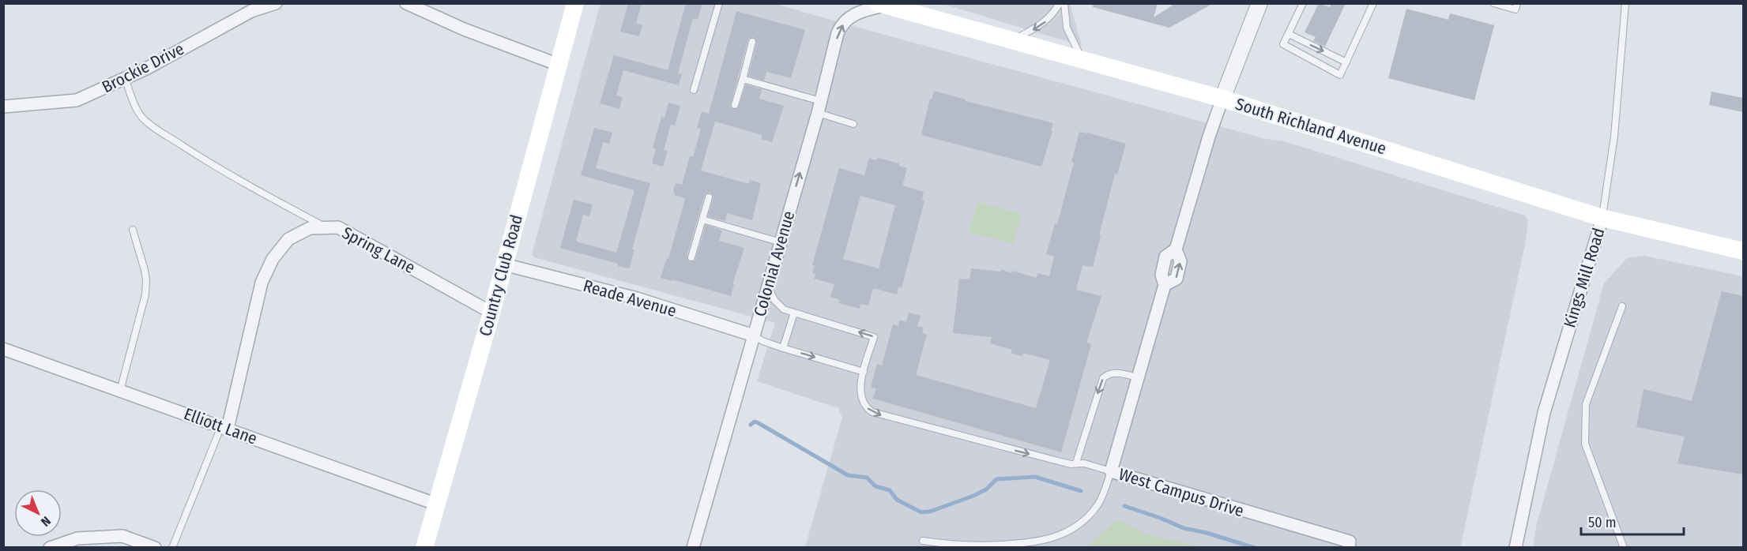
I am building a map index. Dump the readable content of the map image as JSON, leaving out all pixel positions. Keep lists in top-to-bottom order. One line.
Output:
{"streets":{"main road":["South Richland Avenue","Country Club Road"],"street":["Brockie Drive","Spring Lane","Colonial Avenue","Kings Mill Road","Reade Avenue","Elliott Lane","West Campus Drive"]},"crossings":[["South Richland Avenue","Colonial Avenue"],["South Richland Avenue","Kings Mill Road"],["South Richland Avenue","West Campus Drive"],["Spring Lane","Country Club Road"],["Spring Lane","Elliott Lane"],["Colonial Avenue","Reade Avenue"],["Country Club Road","Reade Avenue"],["Country Club Road","Elliott Lane"]],"one_way":["Colonial Avenue"],"scale_bar":"50 m","north":"bottom right"}
